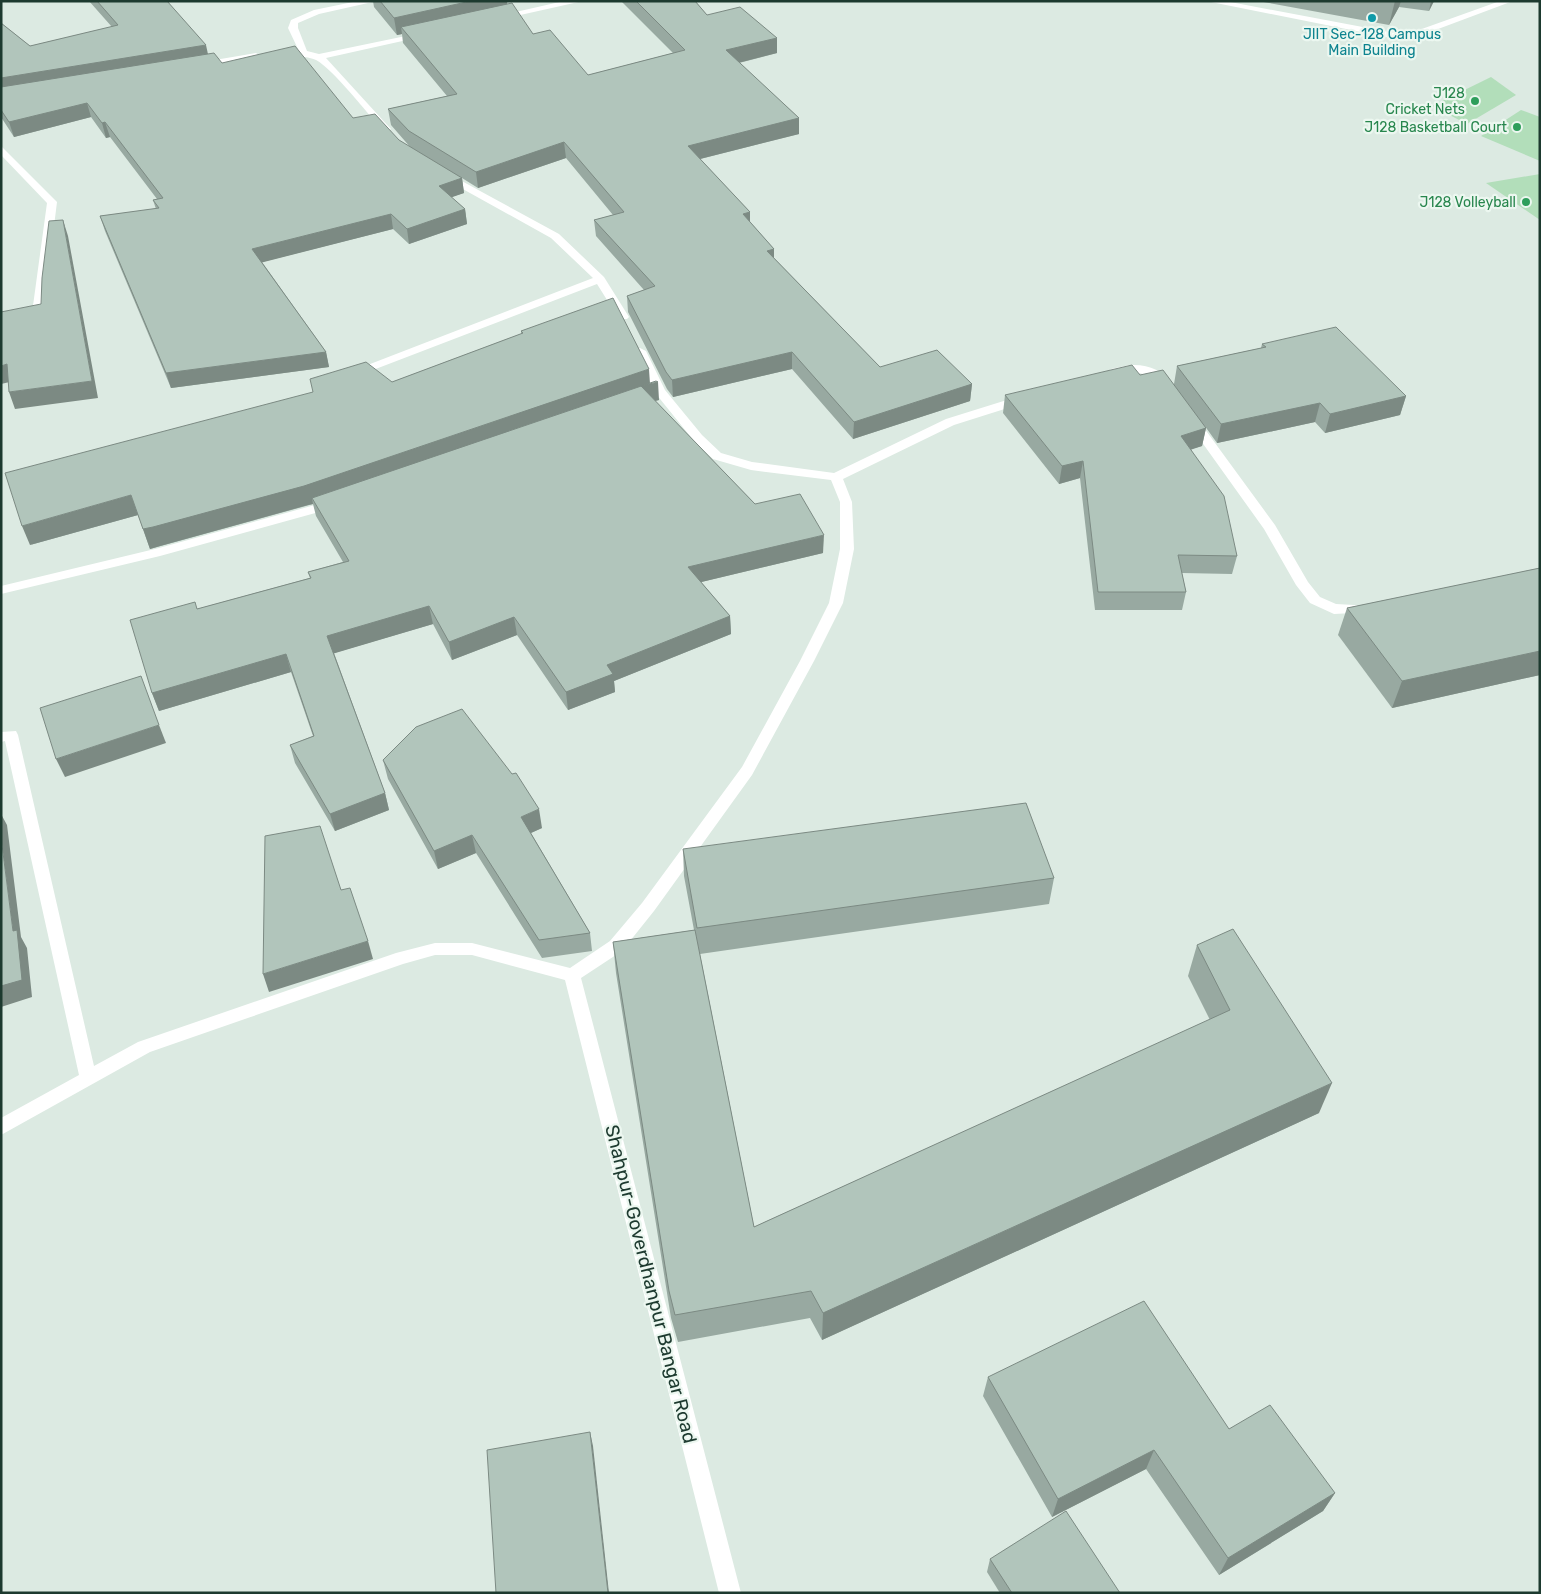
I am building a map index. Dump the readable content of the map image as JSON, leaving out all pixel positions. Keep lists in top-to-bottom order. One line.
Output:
{"streets":{"street":["Shahpur-Goverdhanpur Bangar Road"]},"places":["JIIT Sec-128 Campus Main Building","J128 Cricket Nets","J128 Basketball Court","J128 Volleyball"]}
